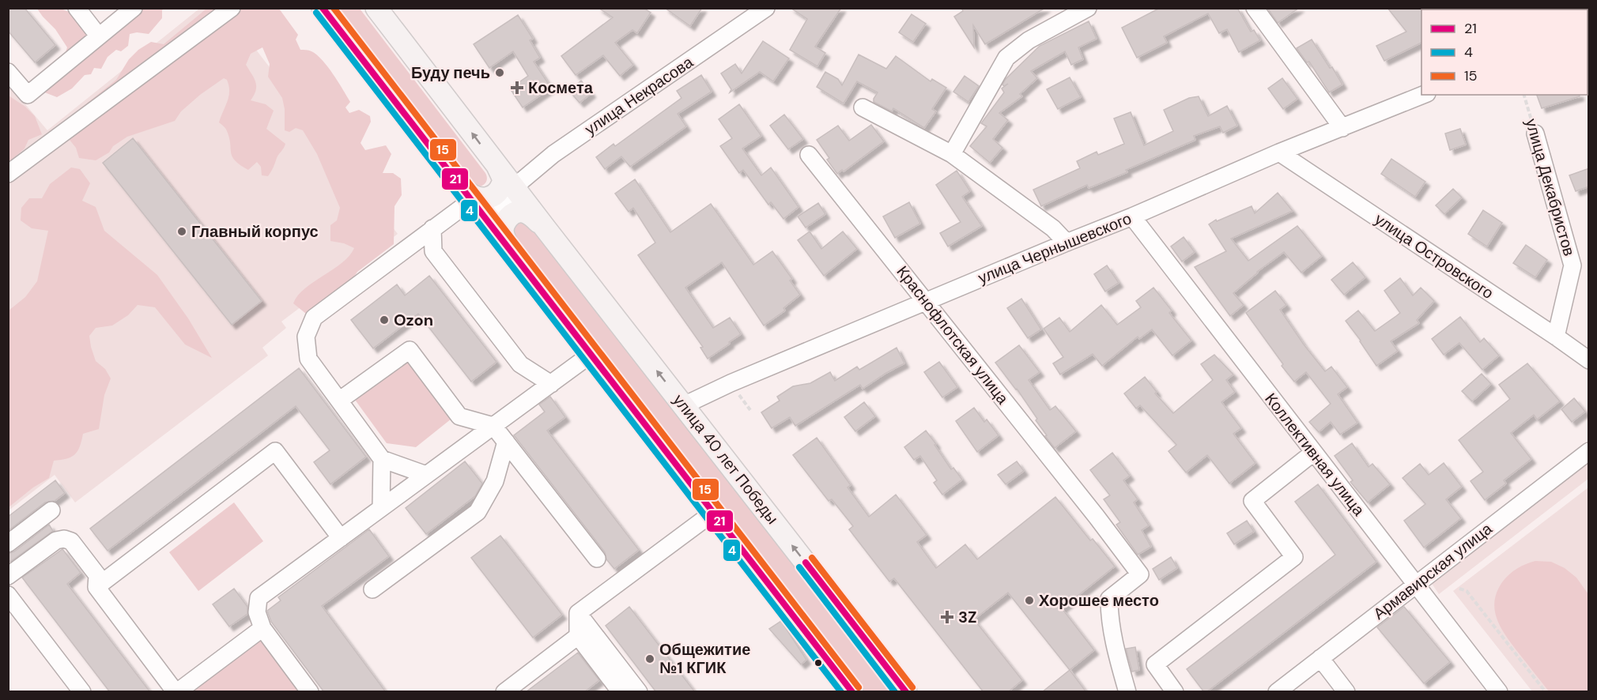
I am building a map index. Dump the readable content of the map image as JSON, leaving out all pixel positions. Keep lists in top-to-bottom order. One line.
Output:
{"streets":{"main road":["улица 40 лет Победы"],"street":["улица Некрасова","улица Декабристов","улица Чернышевского","улица Островского","Краснофлотская улица","Коллективная улица","Армавирская улица"]},"crossings":[["улица Некрасова","улица 40 лет Победы"],["улица Декабристов","улица Островского"],["улица Чернышевского","улица Островского"],["улица Чернышевского","Краснофлотская улица"],["улица Чернышевского","Коллективная улица"],["улица Чернышевского","улица 40 лет Победы"],["Коллективная улица","Армавирская улица"]],"places":{"other":["Буду печь","Главный корпус","Ozon","Хорошее место","Общежитие №1 КГИК"],"health":["Космета","3Z"]},"lines":["transit line 21","transit line 15","transit line 4"],"legend":["21","4","15"]}
